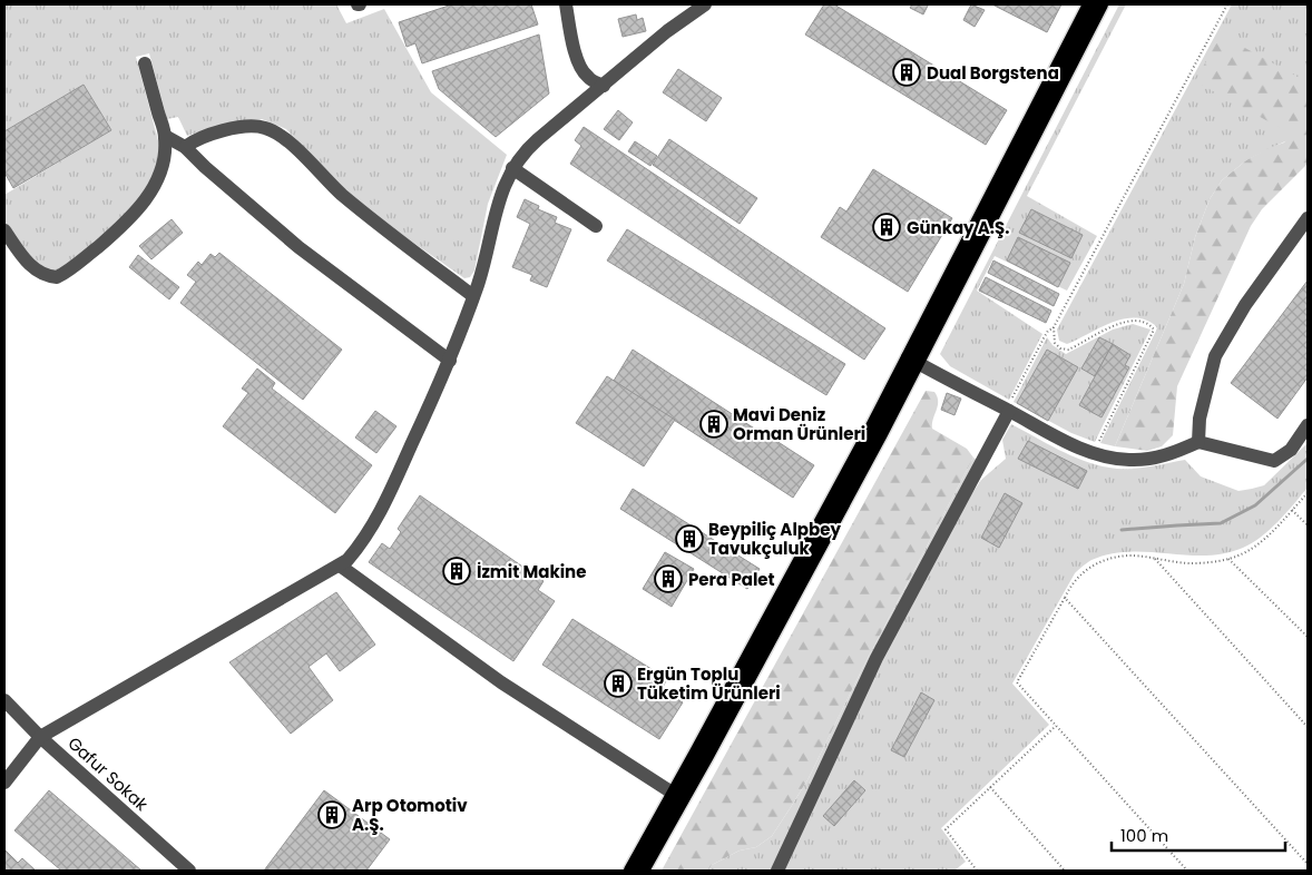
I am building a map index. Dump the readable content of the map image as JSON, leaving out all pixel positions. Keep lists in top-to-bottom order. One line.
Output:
{"streets":{"street":["Gafur Sokak"]},"places":{"building":["Dual Borgstena","Günkay A.Ş.","Mavi Deniz Orman Ürünleri","Beypiliç Alpbey Tavukçuluk","İzmit Makine","Pera Palet","Ergün Toplu Tüketim Ürünleri","Arp Otomotiv A.Ş."]},"scale_bar":"100 m"}
